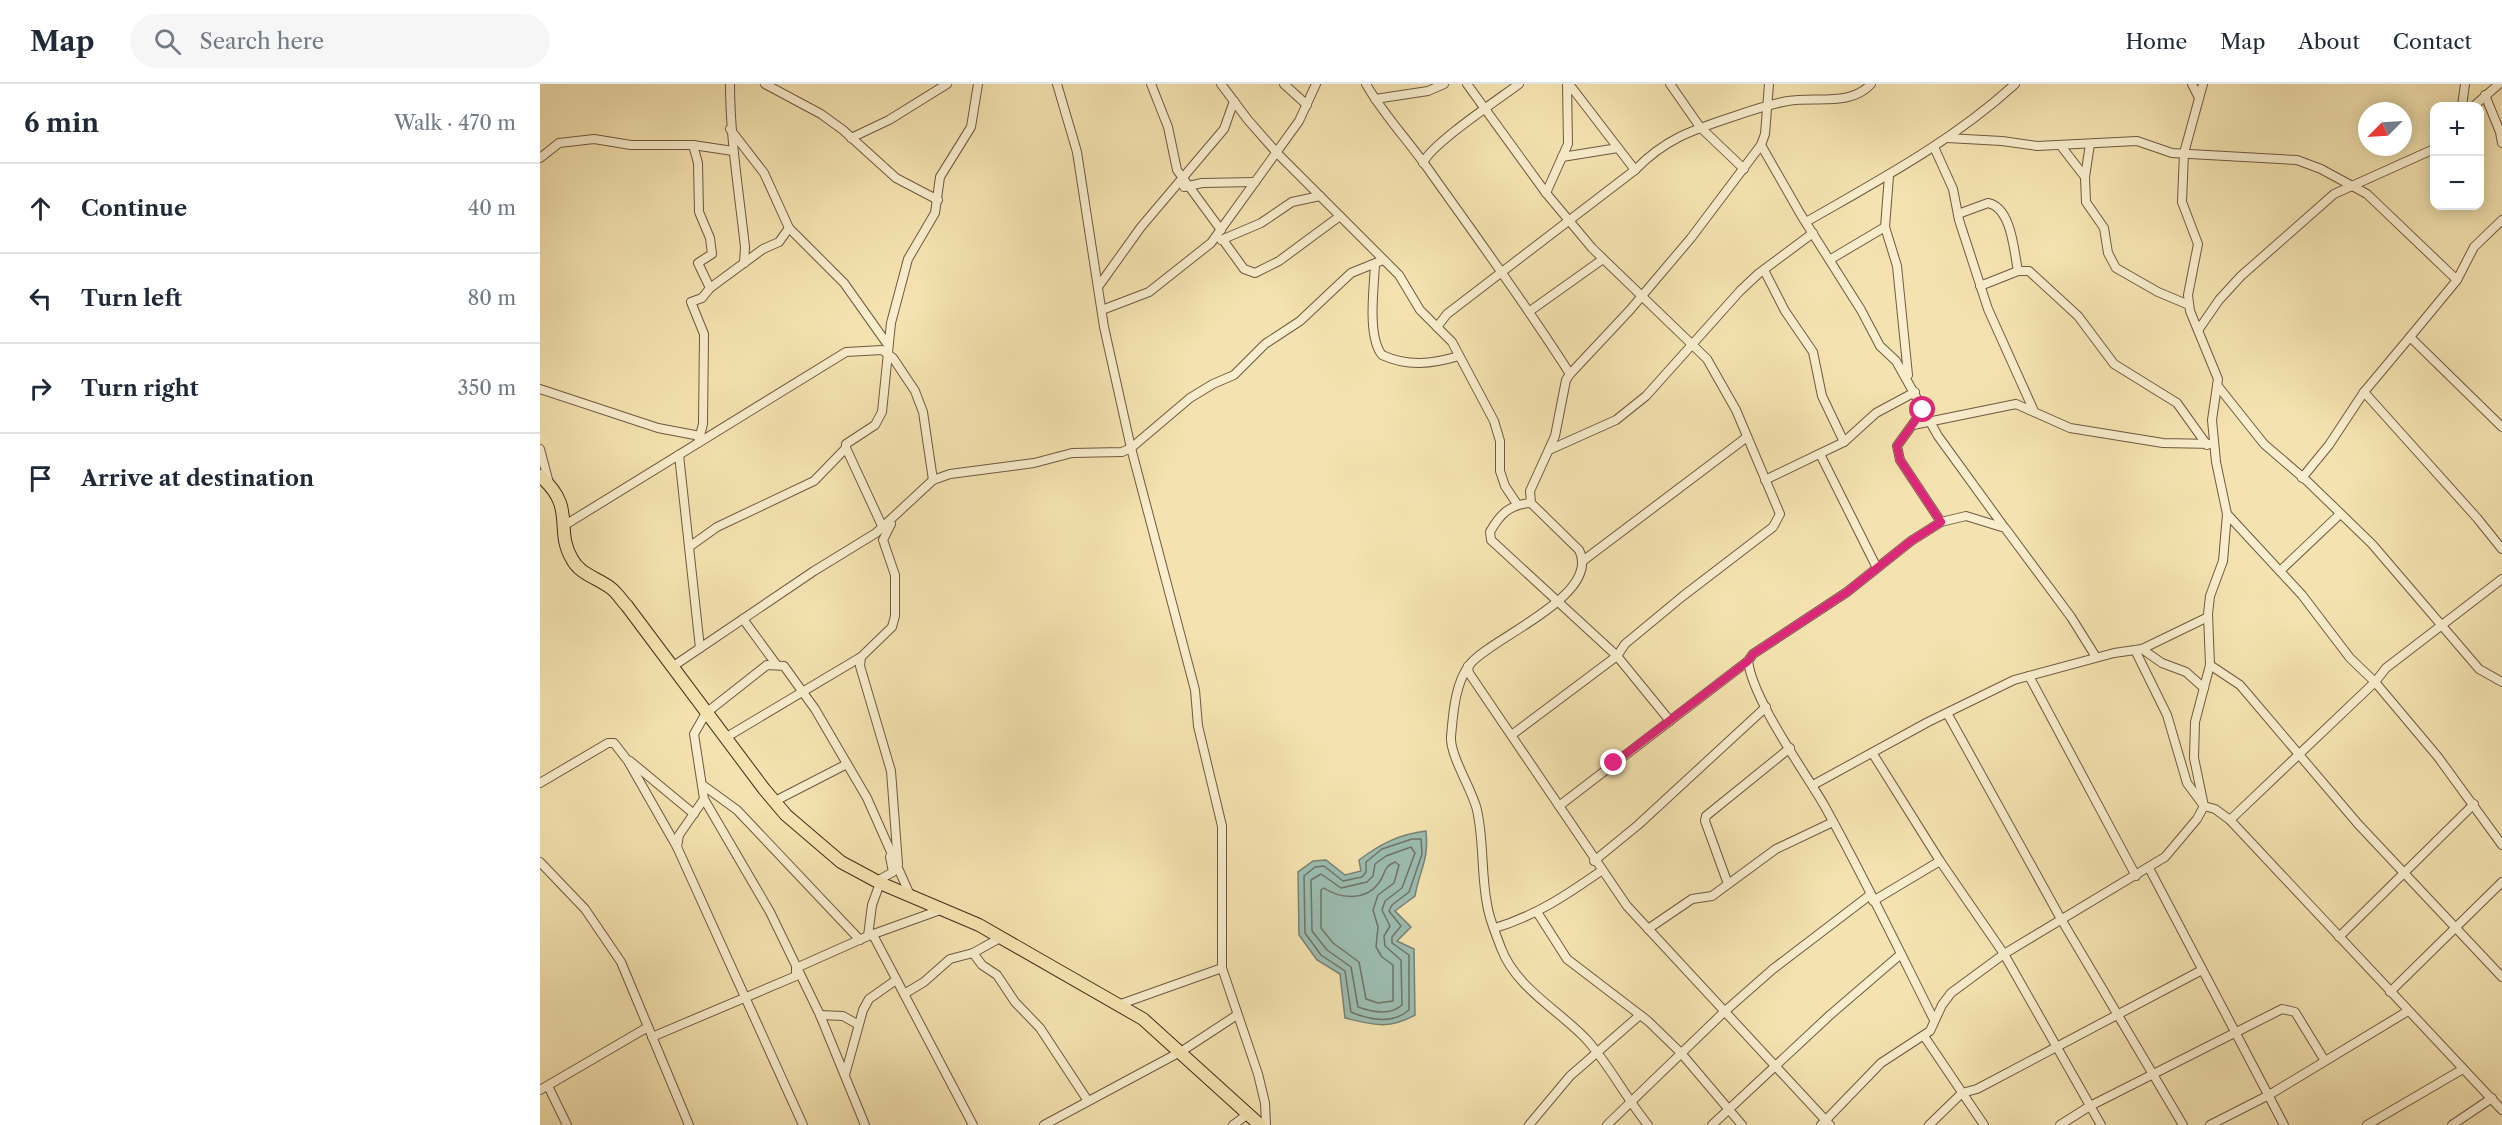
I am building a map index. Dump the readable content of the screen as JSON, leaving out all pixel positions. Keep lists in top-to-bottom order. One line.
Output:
{"north":"bottom left","page":{"header":"Map","search":"Search here","nav":["Home","Map","About","Contact"],"heading":["6 min","Walk · 470 m"],"map_buttons":["+","−"],"list":[["Continue","40 m"],["Turn left","80 m"],["Turn right","350 m"],"Arrive at destination"]}}
